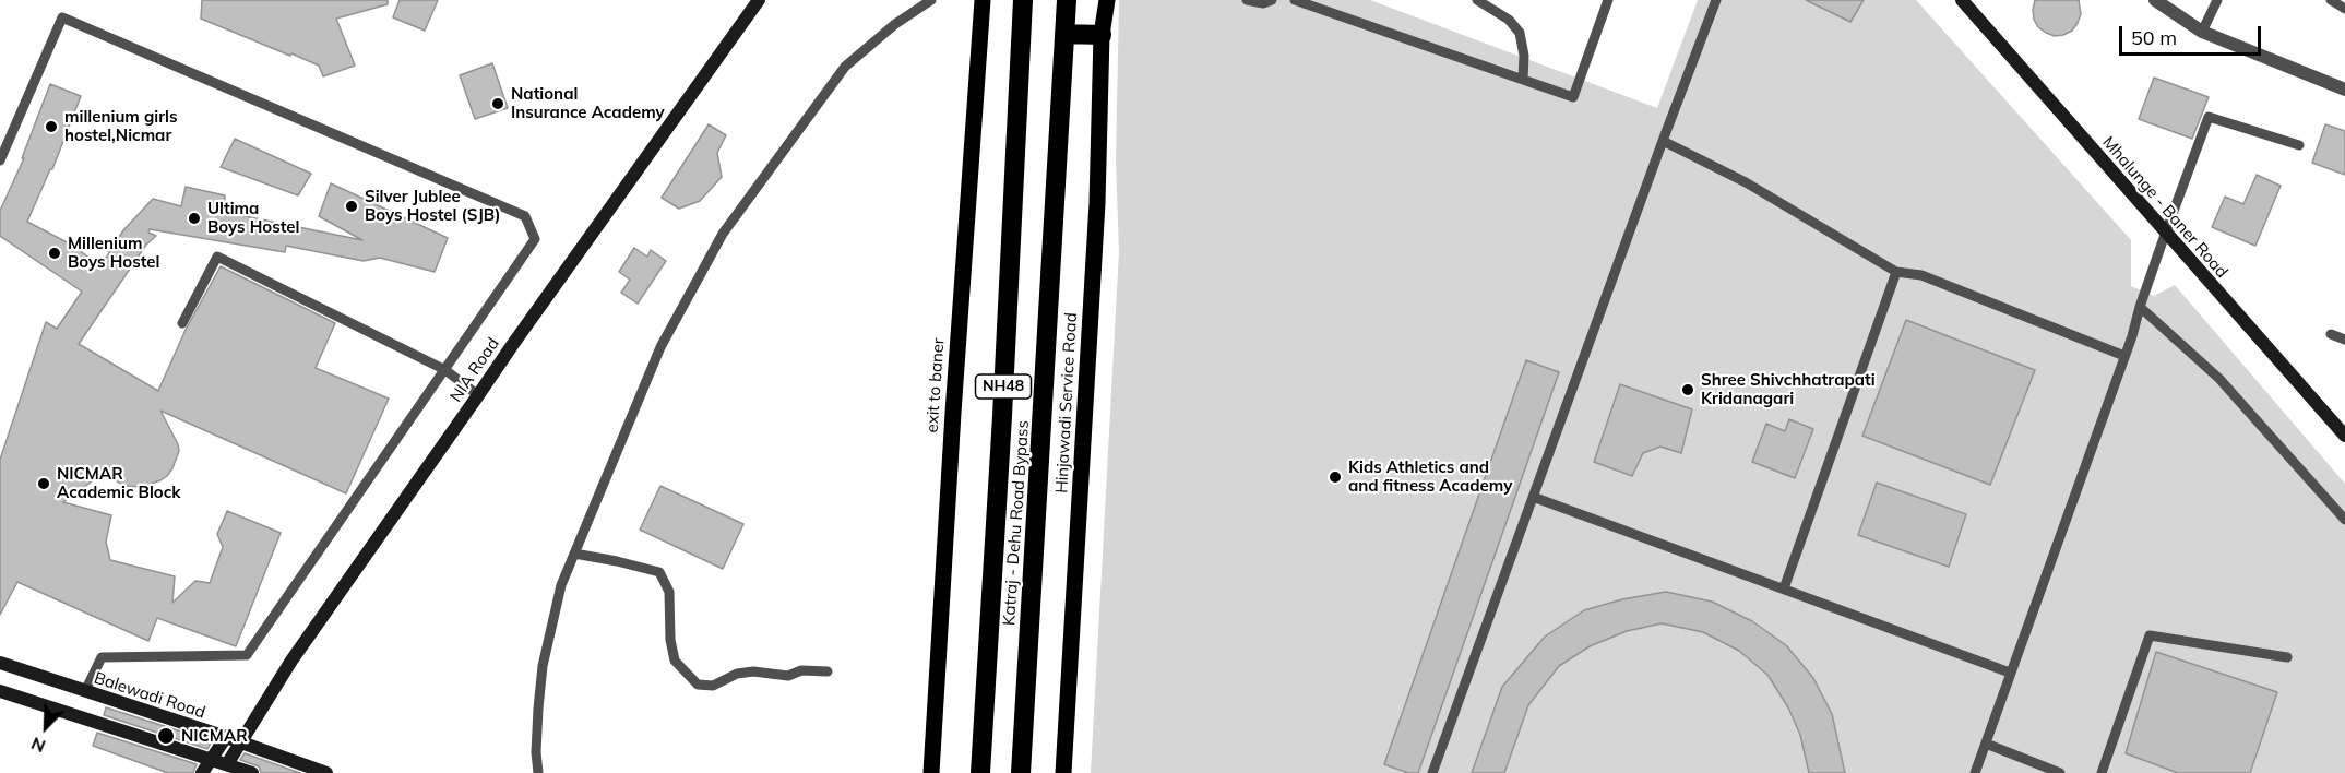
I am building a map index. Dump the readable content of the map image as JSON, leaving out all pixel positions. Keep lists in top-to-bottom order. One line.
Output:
{"streets":{"highway":["NH48","Katraj - Dehu Road Bypass"],"main road":["Mhalunge - Baner Road","NIA Road","exit to baner","Hinjawadi Service Road","Balewadi Road"]},"crossings":[["NIA Road","Balewadi Road"]],"places":["National Insurance Academy","millenium girls hostel,Nicmar","Silver Jublee Boys Hostel (SJB)","Ultima Boys Hostel","Millenium Boys Hostel","Shree Shivchhatrapati Kridanagari","Kids Athletics and and fitness Academy","NICMAR Academic Block","NICMAR"],"scale_bar":"50 m","north":"bottom left"}
